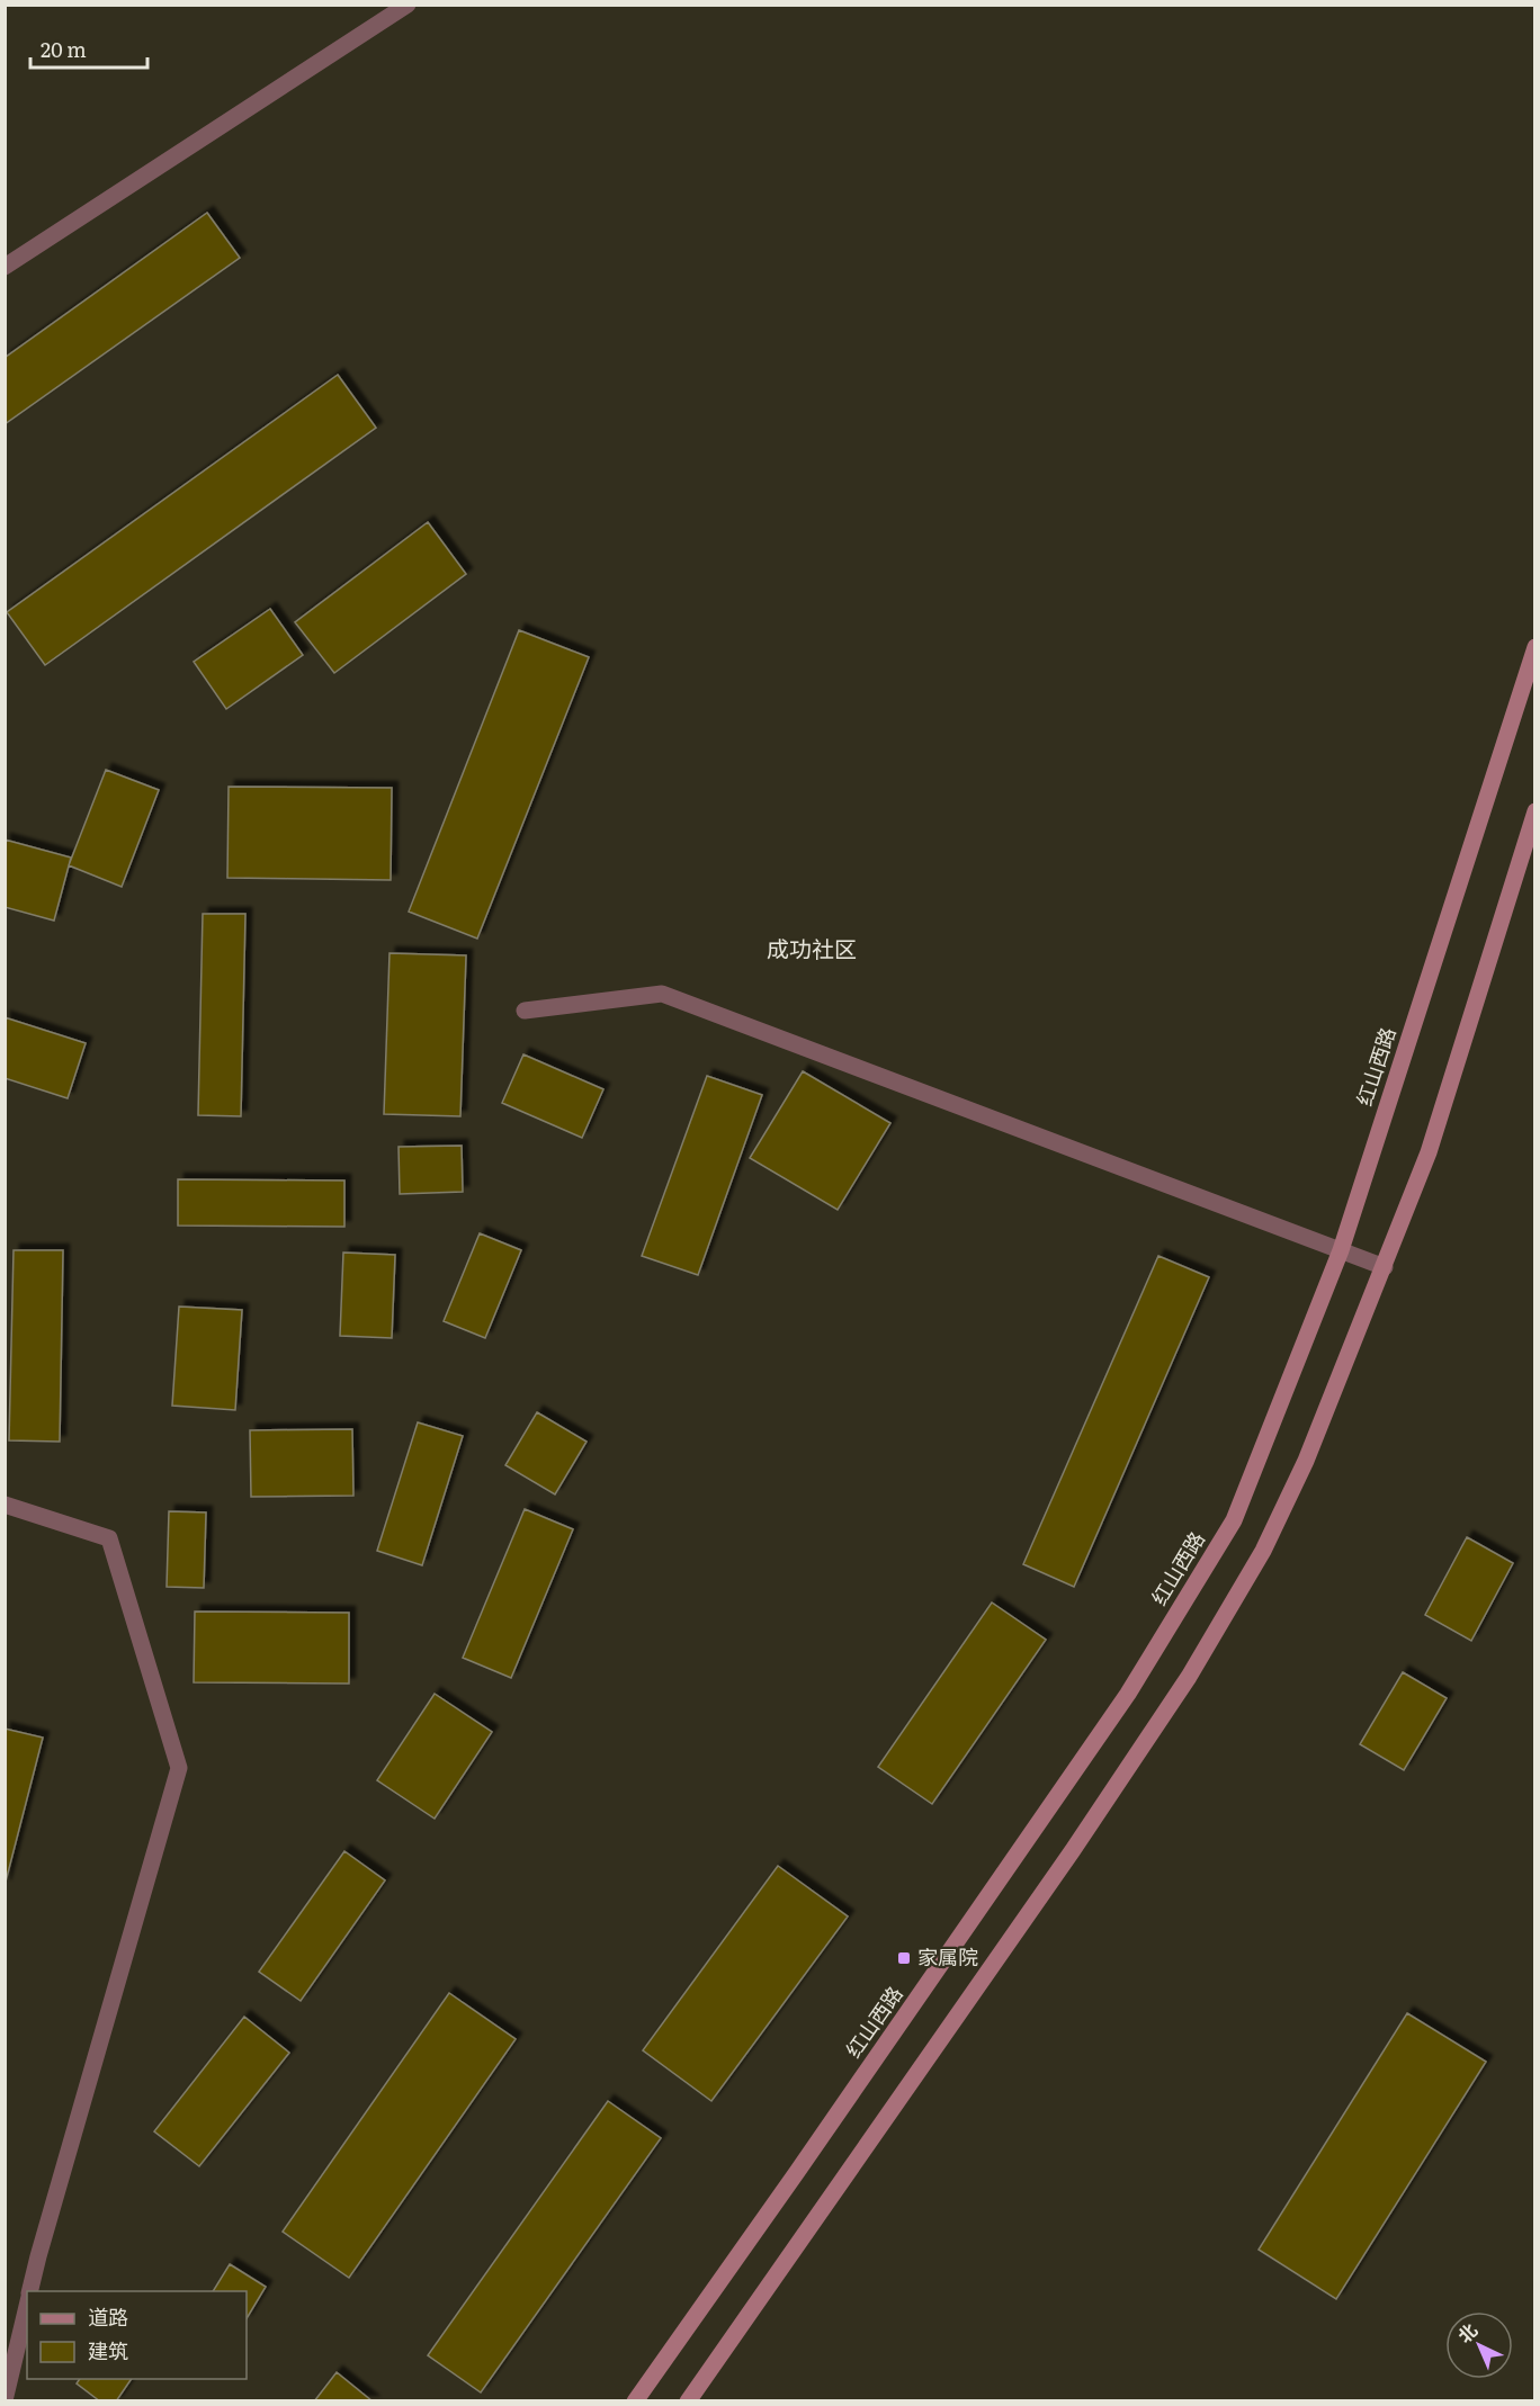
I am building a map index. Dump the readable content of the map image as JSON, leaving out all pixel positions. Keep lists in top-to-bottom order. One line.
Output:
{"streets":{"main road":["红山西路"]},"districts":["成功社区"],"places":{"transit":["家属院"]},"legend":["道路","建筑"],"scale_bar":"20 m","north":"top left"}
